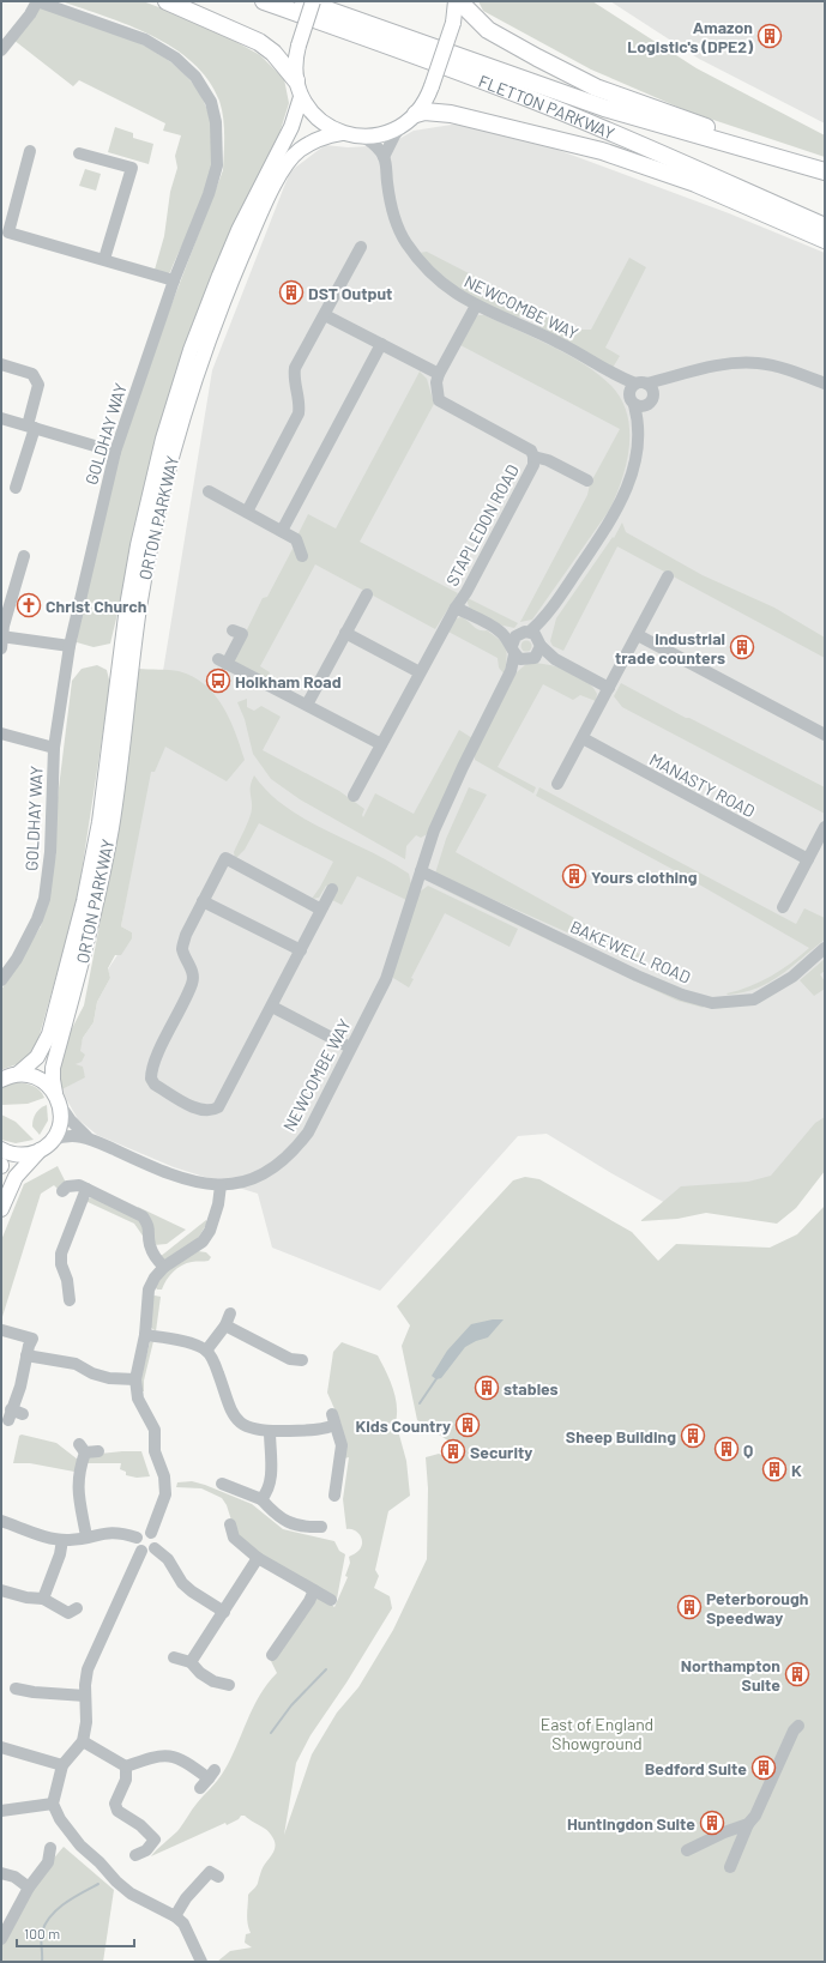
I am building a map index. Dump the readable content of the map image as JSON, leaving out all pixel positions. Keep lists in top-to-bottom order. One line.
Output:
{"streets":{"highway":["FLETTON PARKWAY"],"main road":["ORTON PARKWAY"],"street":["NEWCOMBE WAY","GOLDHAY WAY","STAPLEDON ROAD","MANASTY ROAD","BAKEWELL ROAD"]},"crossings":[["NEWCOMBE WAY","ORTON PARKWAY"],["NEWCOMBE WAY","STAPLEDON ROAD"],["NEWCOMBE WAY","BAKEWELL ROAD"]],"parks":["East of England Showground"],"places":{"building":["Amazon Logistic's (DPE2)","DST Output","industrial trade counters","Yours clothing","stables","Kids Country","Sheep Building","Q","Security","K","Peterborough Speedway","Northampton Suite","Bedford Suite","Huntingdon Suite"],"church":["Christ Church"],"bus stop":["Holkham Road"]},"scale_bar":"100 m"}
